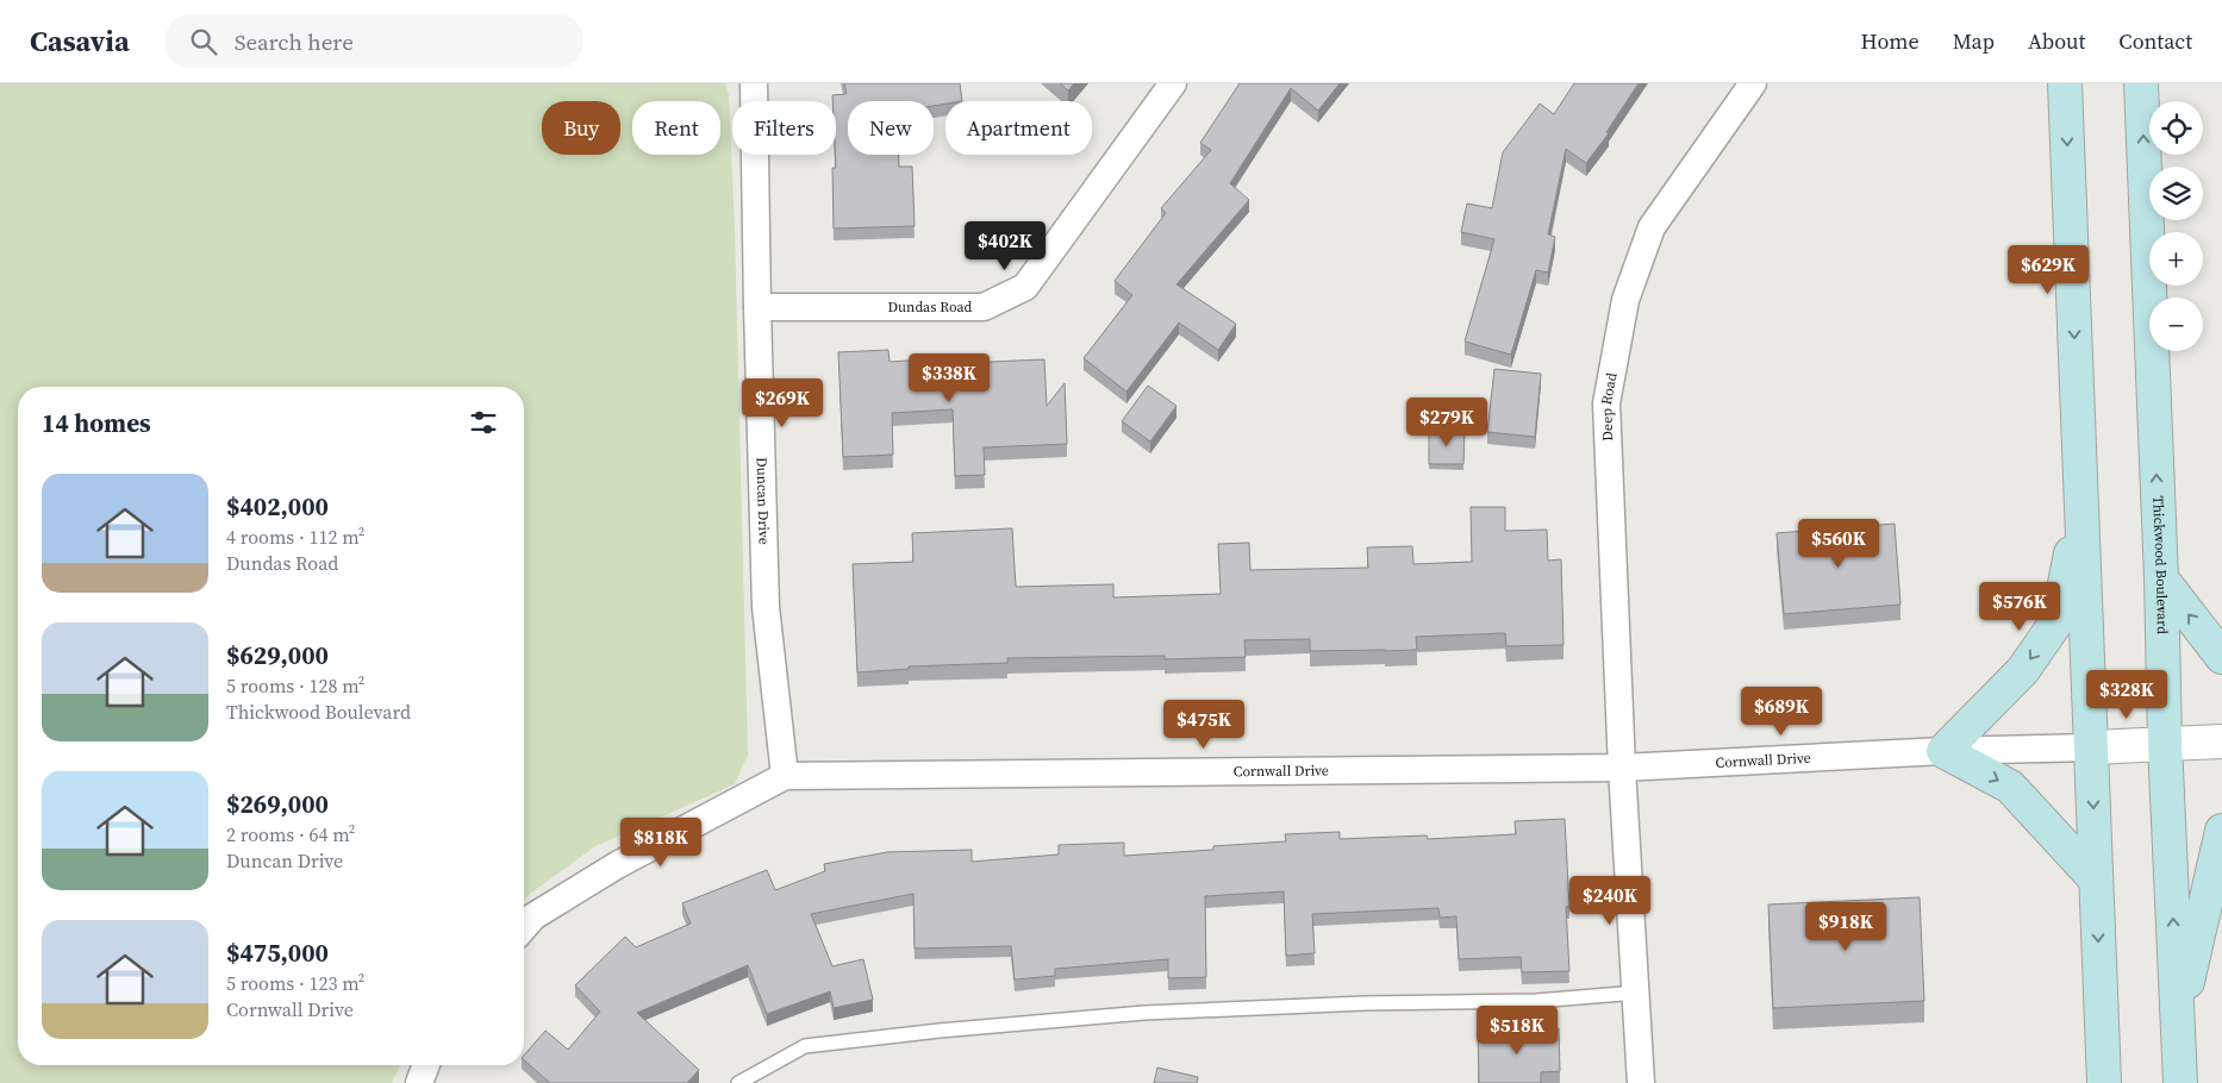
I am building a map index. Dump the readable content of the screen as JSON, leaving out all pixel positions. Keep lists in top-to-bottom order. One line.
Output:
{"streets":{"main road":["Thickwood Boulevard"],"street":["Dundas Road","Deep Road","Duncan Drive","Cornwall Drive"]},"crossings":[["Dundas Road","Duncan Drive"],["Deep Road","Cornwall Drive"],["Duncan Drive","Cornwall Drive"]],"page":{"header":"Casavia","search":"Search here","nav":["Home","Map","About","Contact"],"map_buttons":["+","−"],"chip":["Buy","Rent","Filters","New","Apartment"],"price":["$402K","$629K","$338K","$269K","$279K","$560K","$576K","$328K","$689K","$475K","$818K","$240K","$918K","$518K"],"heading":"14 homes","list":[{"name":"$402,000","note":"4 rooms · 112 m² · Dundas Road"},{"name":"$629,000","note":"5 rooms · 128 m² · Thickwood Boulevard"},{"name":"$269,000","note":"2 rooms · 64 m² · Duncan Drive"},{"name":"$475,000","note":"5 rooms · 123 m² · Cornwall Drive"}]}}
